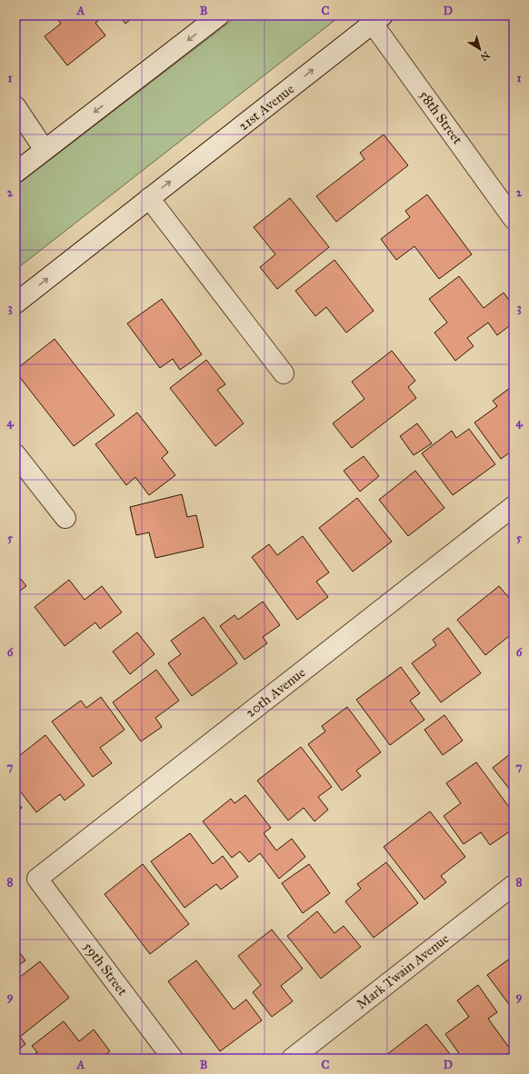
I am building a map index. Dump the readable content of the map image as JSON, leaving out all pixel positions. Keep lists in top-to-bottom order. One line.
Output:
{"streets":{"street":["21st Avenue","58th Street","20th Avenue","59th Street","Mark Twain Avenue"]},"crossings":[["21st Avenue","58th Street"],["20th Avenue","59th Street"]],"north":"bottom right","grid":{"columns":["A","B","C","D"],"rows":["1","2","3","4","5","6","7","8","9"]}}
